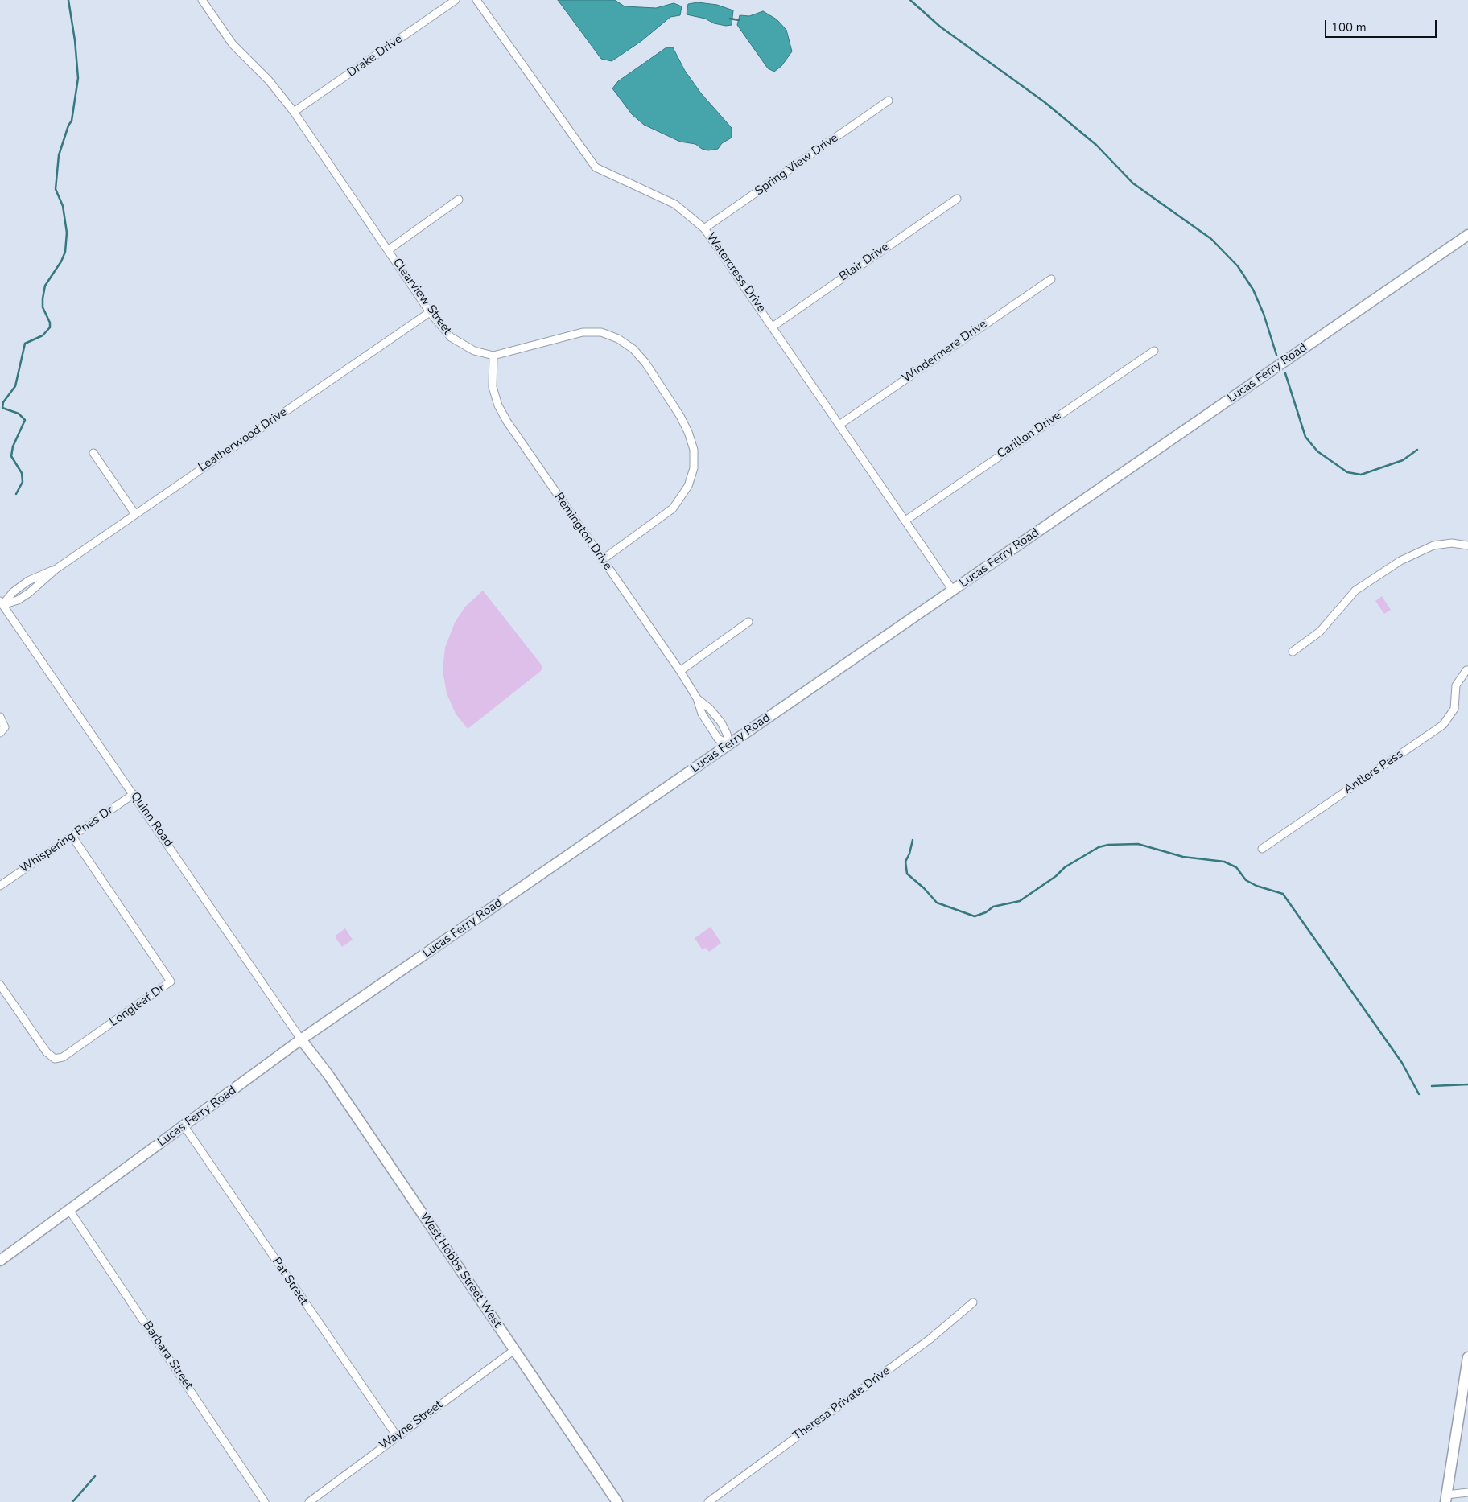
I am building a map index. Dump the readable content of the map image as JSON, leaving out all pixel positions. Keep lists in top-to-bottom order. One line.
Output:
{"streets":{"street":["Drake Drive","Spring View Drive","Blair Drive","Watercress Drive","Clearview Street","Windermere Drive","Lucas Ferry Road","Carillon Drive","Leatherwood Drive","Remington Drive","Antlers Pass","Quinn Road","Whispering Pnes Dr","Longleaf Dr","West Hobbs Street West","Pat Street","Barbara Street","Theresa Private Drive","Wayne Street"]},"crossings":[["Drake Drive","Clearview Street"],["Spring View Drive","Watercress Drive"],["Blair Drive","Watercress Drive"],["Watercress Drive","Windermere Drive"],["Watercress Drive","Lucas Ferry Road"],["Watercress Drive","Carillon Drive"],["Clearview Street","Leatherwood Drive"],["Clearview Street","Remington Drive"],["Lucas Ferry Road","Remington Drive"],["Lucas Ferry Road","Quinn Road"],["Lucas Ferry Road","West Hobbs Street West"],["Lucas Ferry Road","Pat Street"],["Lucas Ferry Road","Barbara Street"],["Leatherwood Drive","Quinn Road"],["Quinn Road","Whispering Pnes Dr"],["Quinn Road","West Hobbs Street West"],["Whispering Pnes Dr","Longleaf Dr"],["West Hobbs Street West","Wayne Street"],["Pat Street","Wayne Street"]],"scale_bar":"100 m"}
